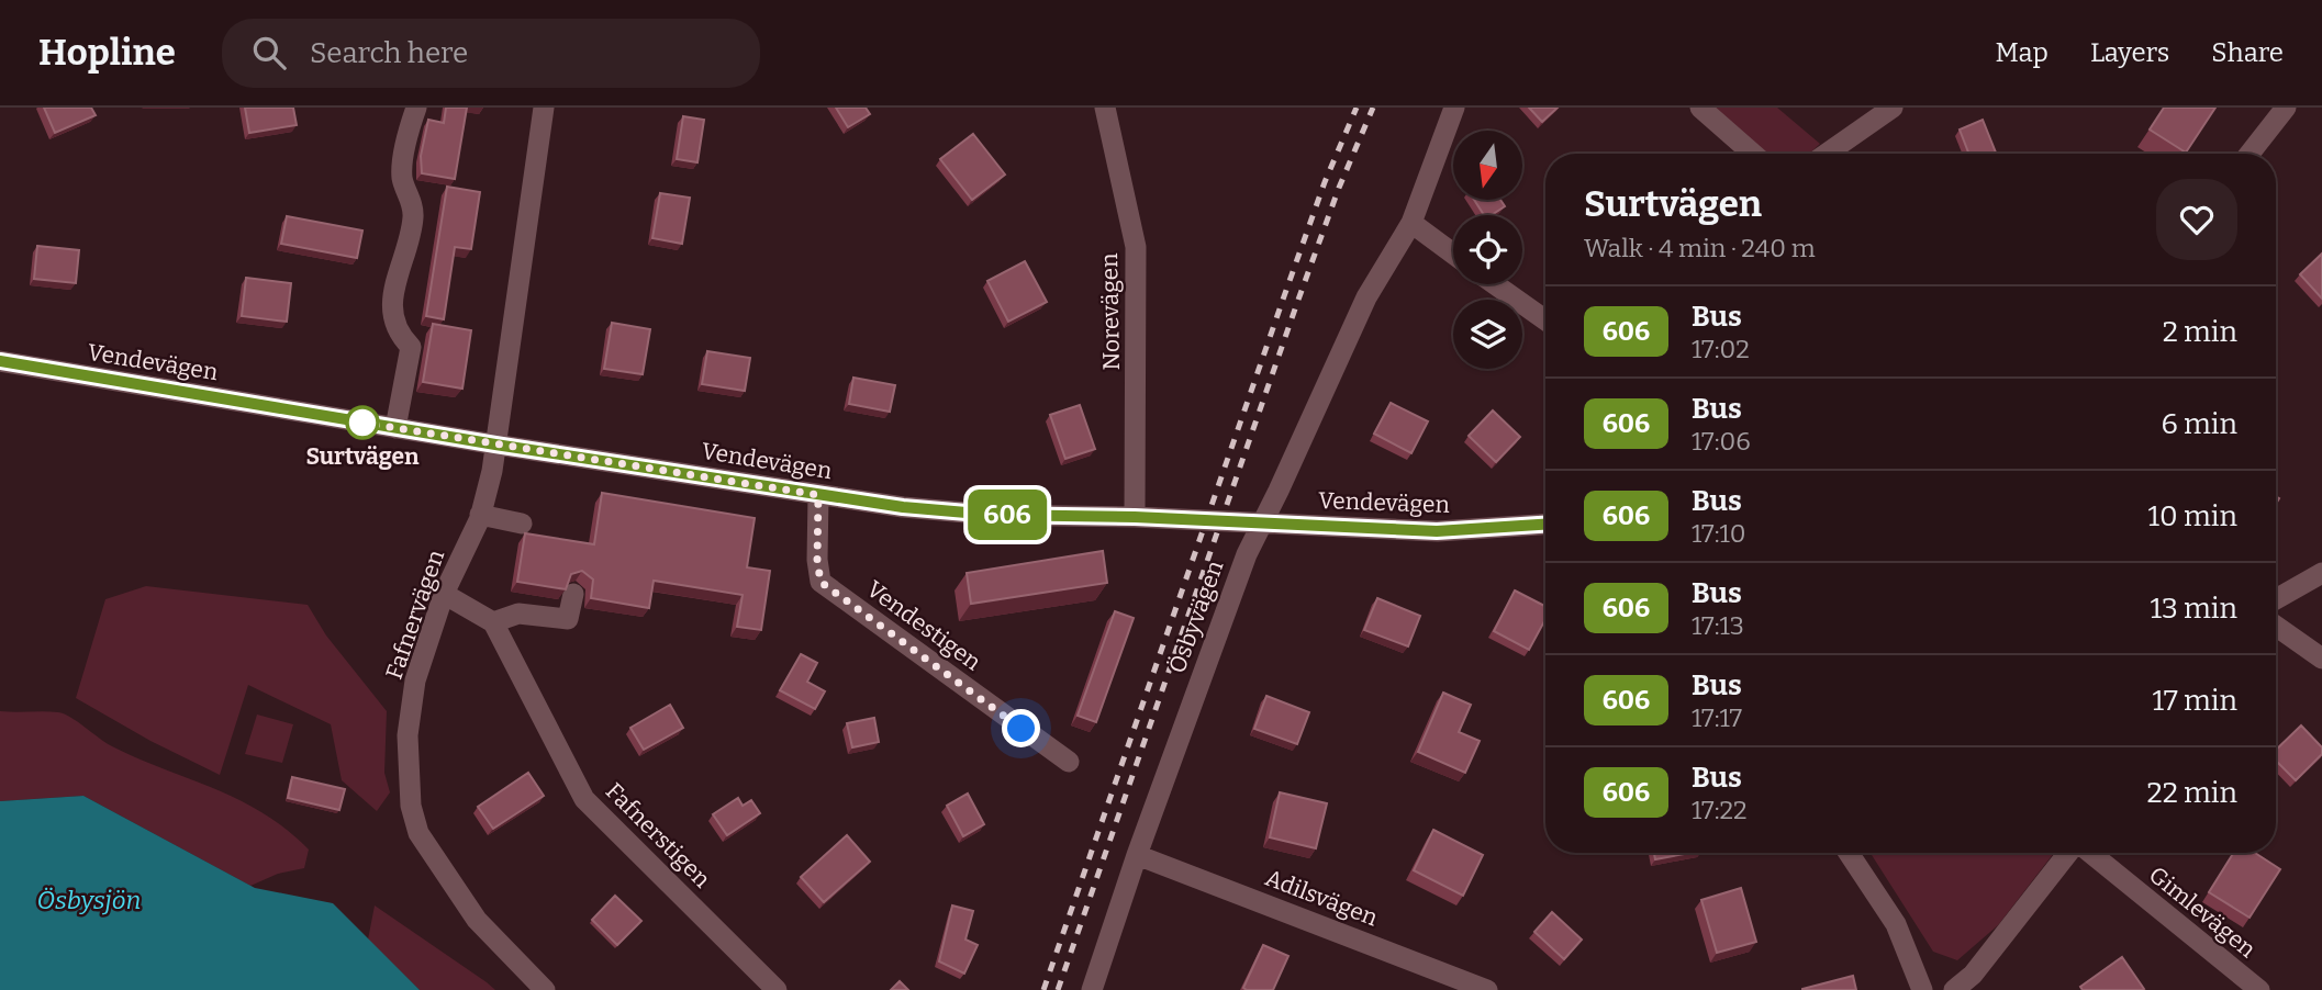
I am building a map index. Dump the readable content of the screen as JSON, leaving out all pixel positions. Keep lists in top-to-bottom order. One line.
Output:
{"streets":{"street":["Norevägen","Vendevägen","Fafnervägen","Ösbyvägen","Vendestigen","Fafnerstigen","Adilsvägen","Gimlevägen"]},"crossings":[["Norevägen","Vendevägen"],["Vendevägen","Fafnervägen"],["Vendevägen","Vendestigen"],["Ösbyvägen","Adilsvägen"]],"water":["Ösbysjön"],"places":["Surtvägen"],"lines":["bus line 606"],"north":"bottom","page":{"header":"Hopline","search":"Search here","nav":["Map","Layers","Share"],"on_map":"606","heading":["Surtvägen","Walk · 4 min · 240 m"],"list":[{"mark":"606","name":"Bus","note":"17:02","value":"2 min"},{"mark":"606","name":"Bus","note":"17:06","value":"6 min"},{"mark":"606","name":"Bus","note":"17:10","value":"10 min"},{"mark":"606","name":"Bus","note":"17:13","value":"13 min"},{"mark":"606","name":"Bus","note":"17:17","value":"17 min"},{"mark":"606","name":"Bus","note":"17:22","value":"22 min"}]}}
